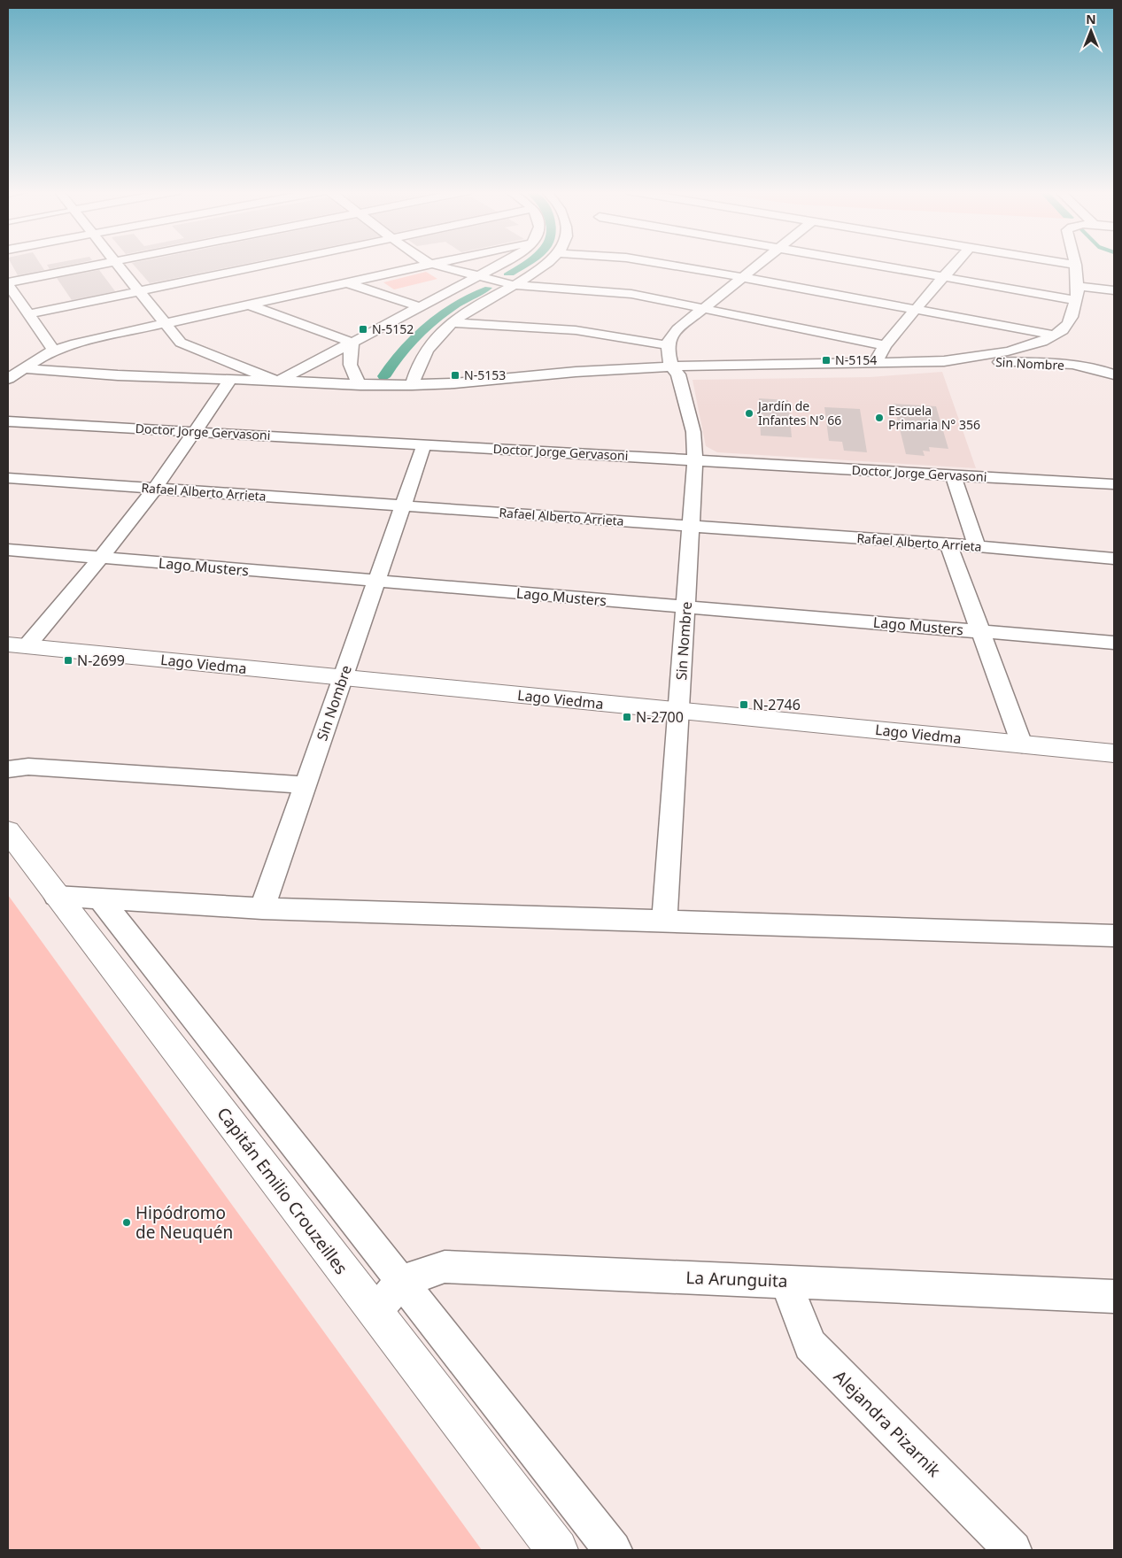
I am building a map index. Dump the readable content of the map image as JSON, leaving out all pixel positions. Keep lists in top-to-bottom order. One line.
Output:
{"streets":{"main road":["Lago Viedma","Capitán Emilio Crouzeilles"],"street":["Sin Nombre","Doctor Jorge Gervasoni","Rafael Alberto Arrieta","Lago Musters","La Arunguita","Alejandra Pizarnik"]},"crossings":[["Sin Nombre","Doctor Jorge Gervasoni"],["Sin Nombre","Rafael Alberto Arrieta"],["Sin Nombre","Lago Musters"],["Sin Nombre","Lago Viedma"],["La Arunguita","Alejandra Pizarnik"]],"places":{"transit":["N-5152","N-5154","N-5153","N-2699","N-2746","N-2700"],"other":["Jardín de Infantes N° 66","Escuela Primaria N° 356","Hipódromo de Neuquén"]},"north":"top"}
